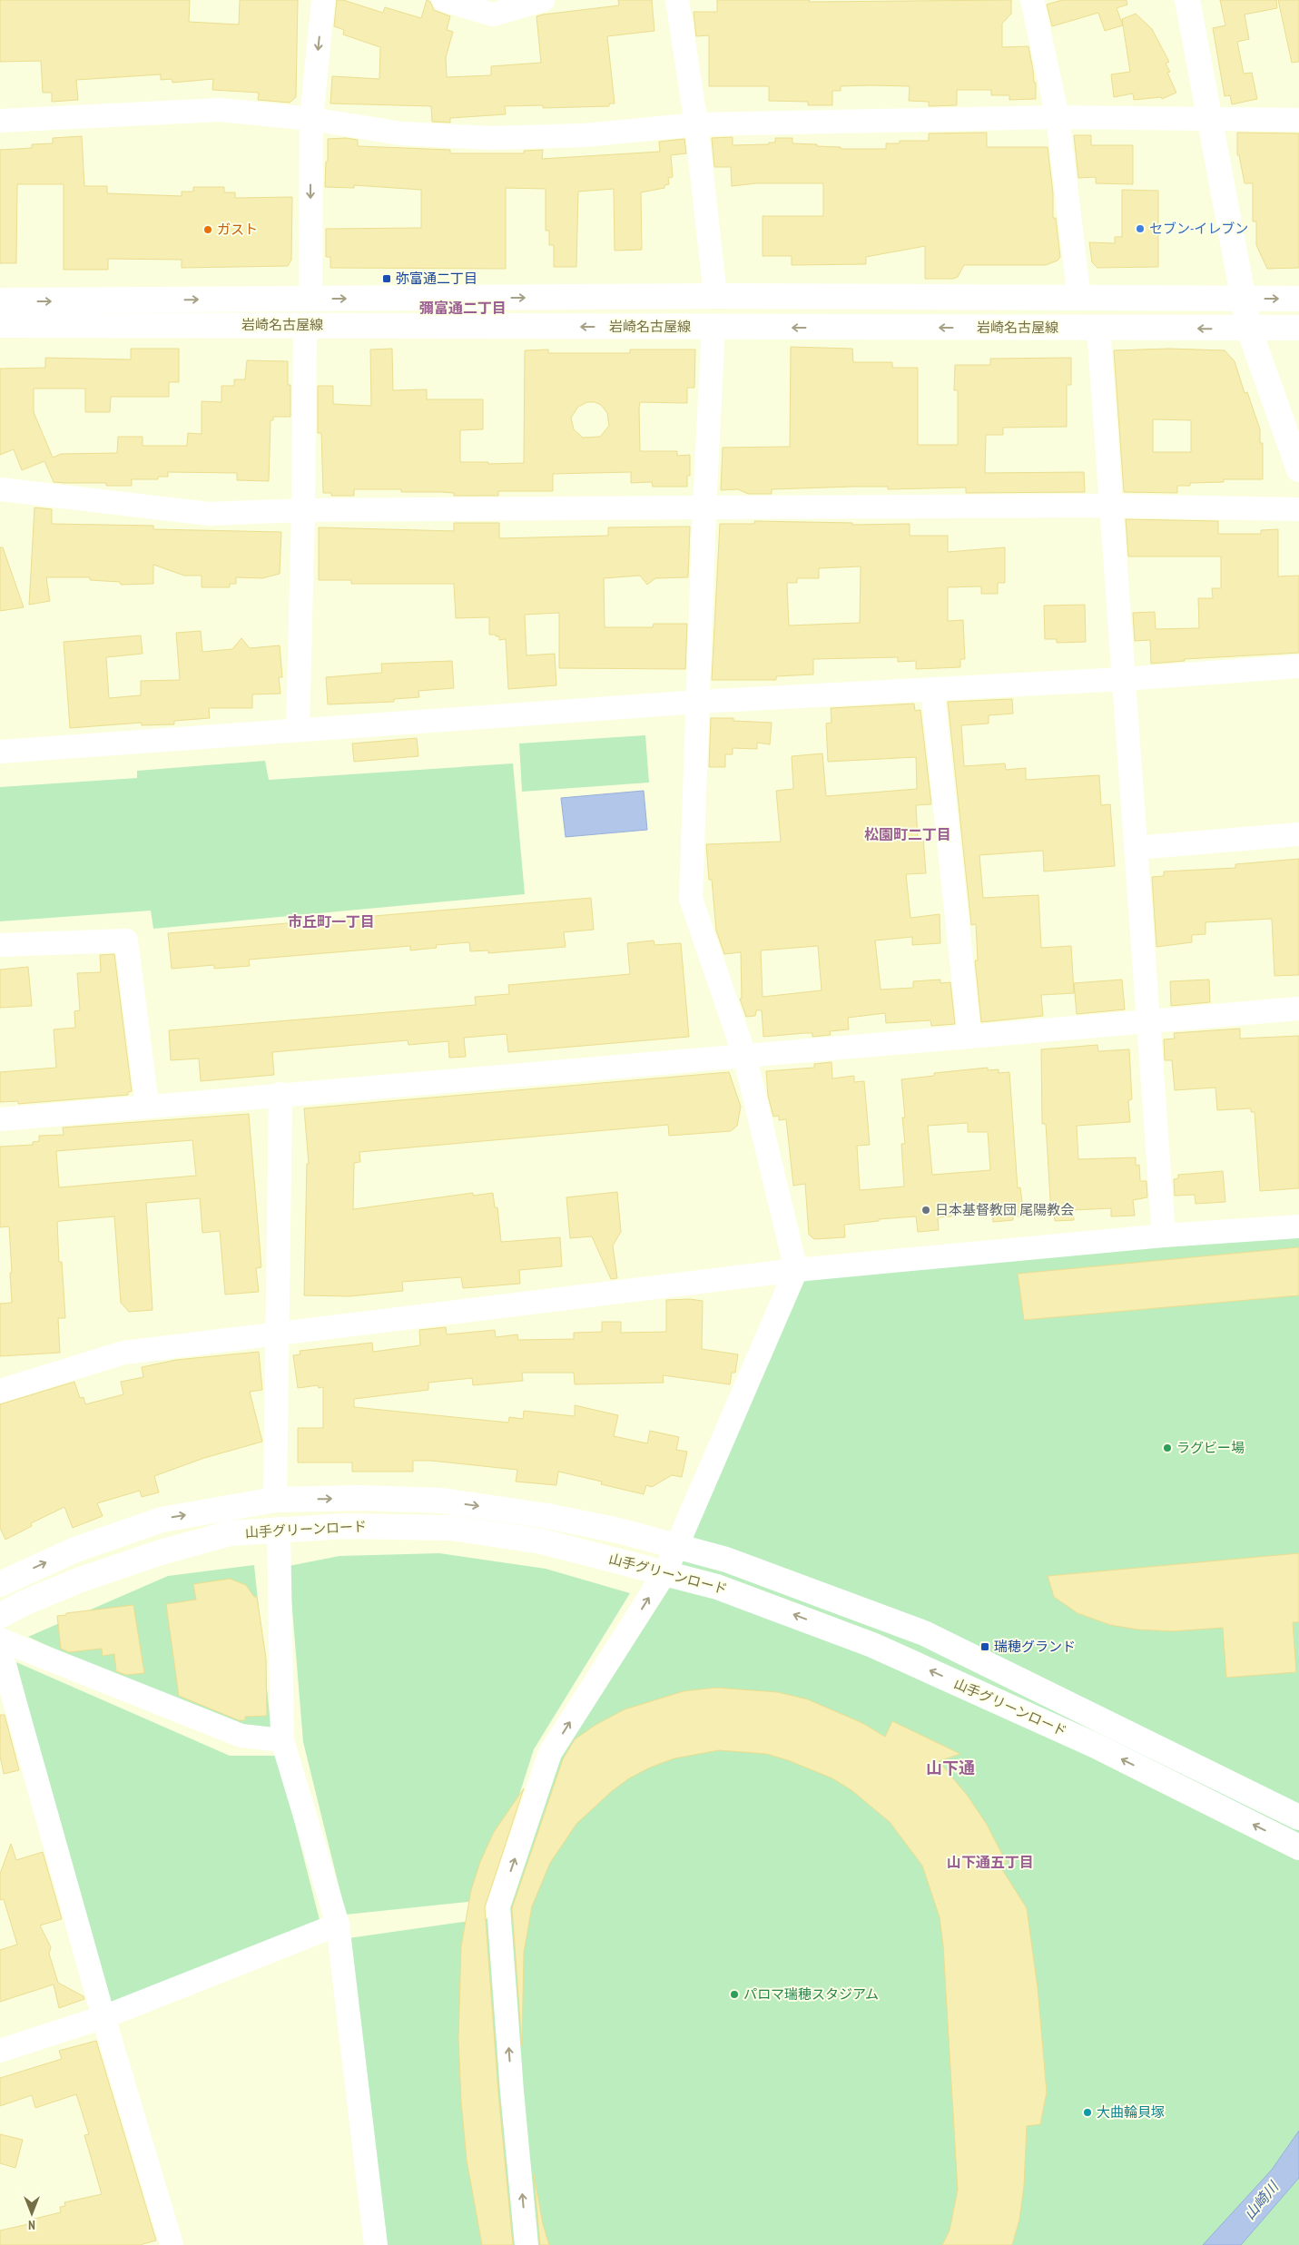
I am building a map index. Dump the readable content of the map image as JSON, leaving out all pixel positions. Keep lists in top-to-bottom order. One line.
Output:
{"streets":{"street":["岩崎名古屋線","山手グリーンロード"]},"districts":["彌富通二丁目","松園町二丁目","市丘町一丁目","山下通","山下通五丁目"],"water":["山崎川"],"places":{"other":["セブン-イレブン","ガスト","日本基督教団 尾陽教会","ラグビー場","パロマ瑞穂スタジアム","大曲輪貝塚"],"transit":["弥富通二丁目","瑞穂グランド"]},"north":"bottom"}
